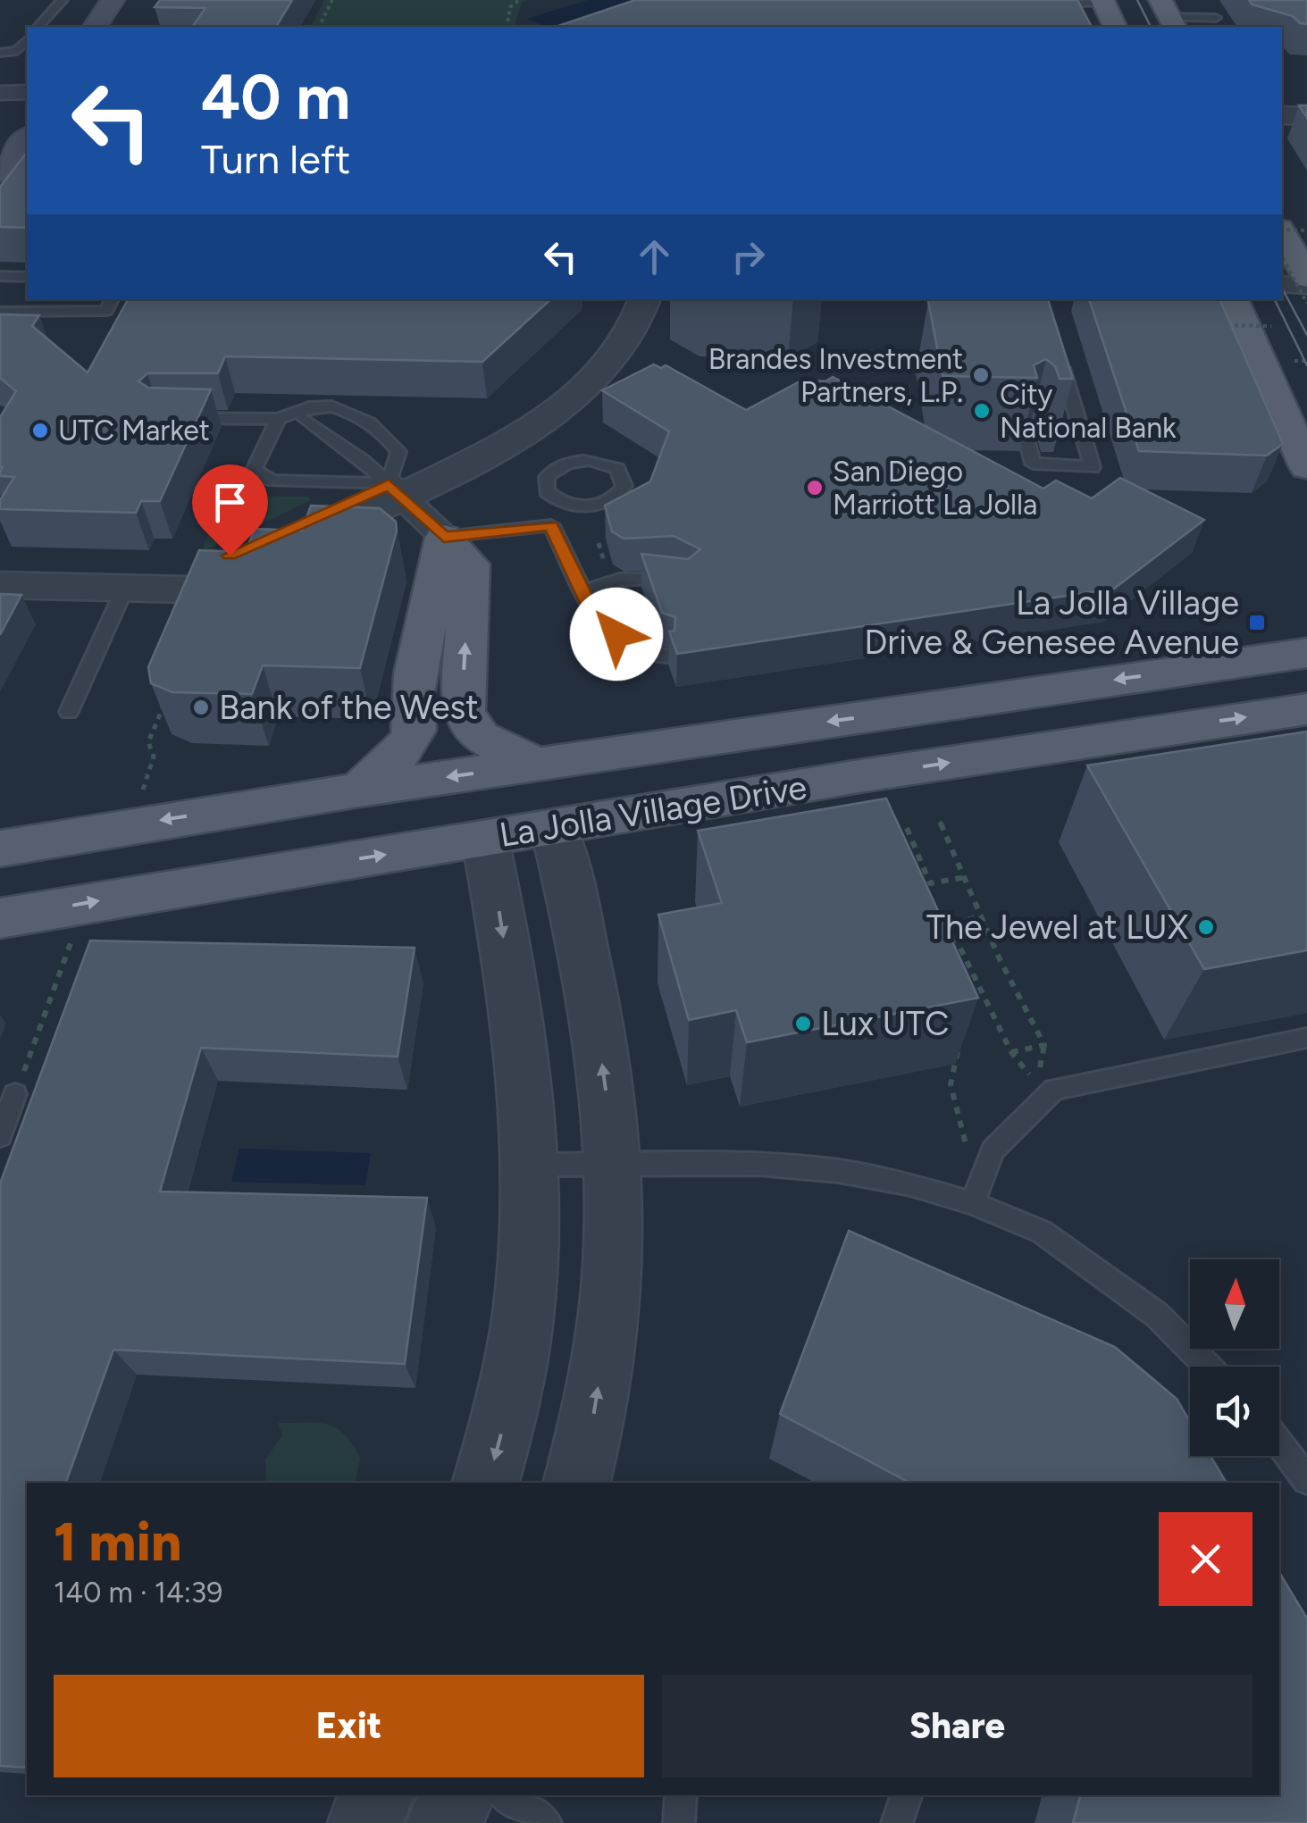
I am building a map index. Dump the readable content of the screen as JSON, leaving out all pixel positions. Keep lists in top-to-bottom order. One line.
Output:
{"streets":{"main road":["La Jolla Village Drive"]},"places":{"other":["Brandes Investment Partners, L.P.","City National Bank","UTC Market","San Diego Marriott La Jolla","Bank of the West","The Jewel at LUX","Lux UTC"],"transit":["La Jolla Village Drive & Genesee Avenue"]},"north":"top","page":{"turn":["40 m","Turn left"],"heading":["1 min","140 m · 14:39"],"buttons":["Exit","Share"]}}
